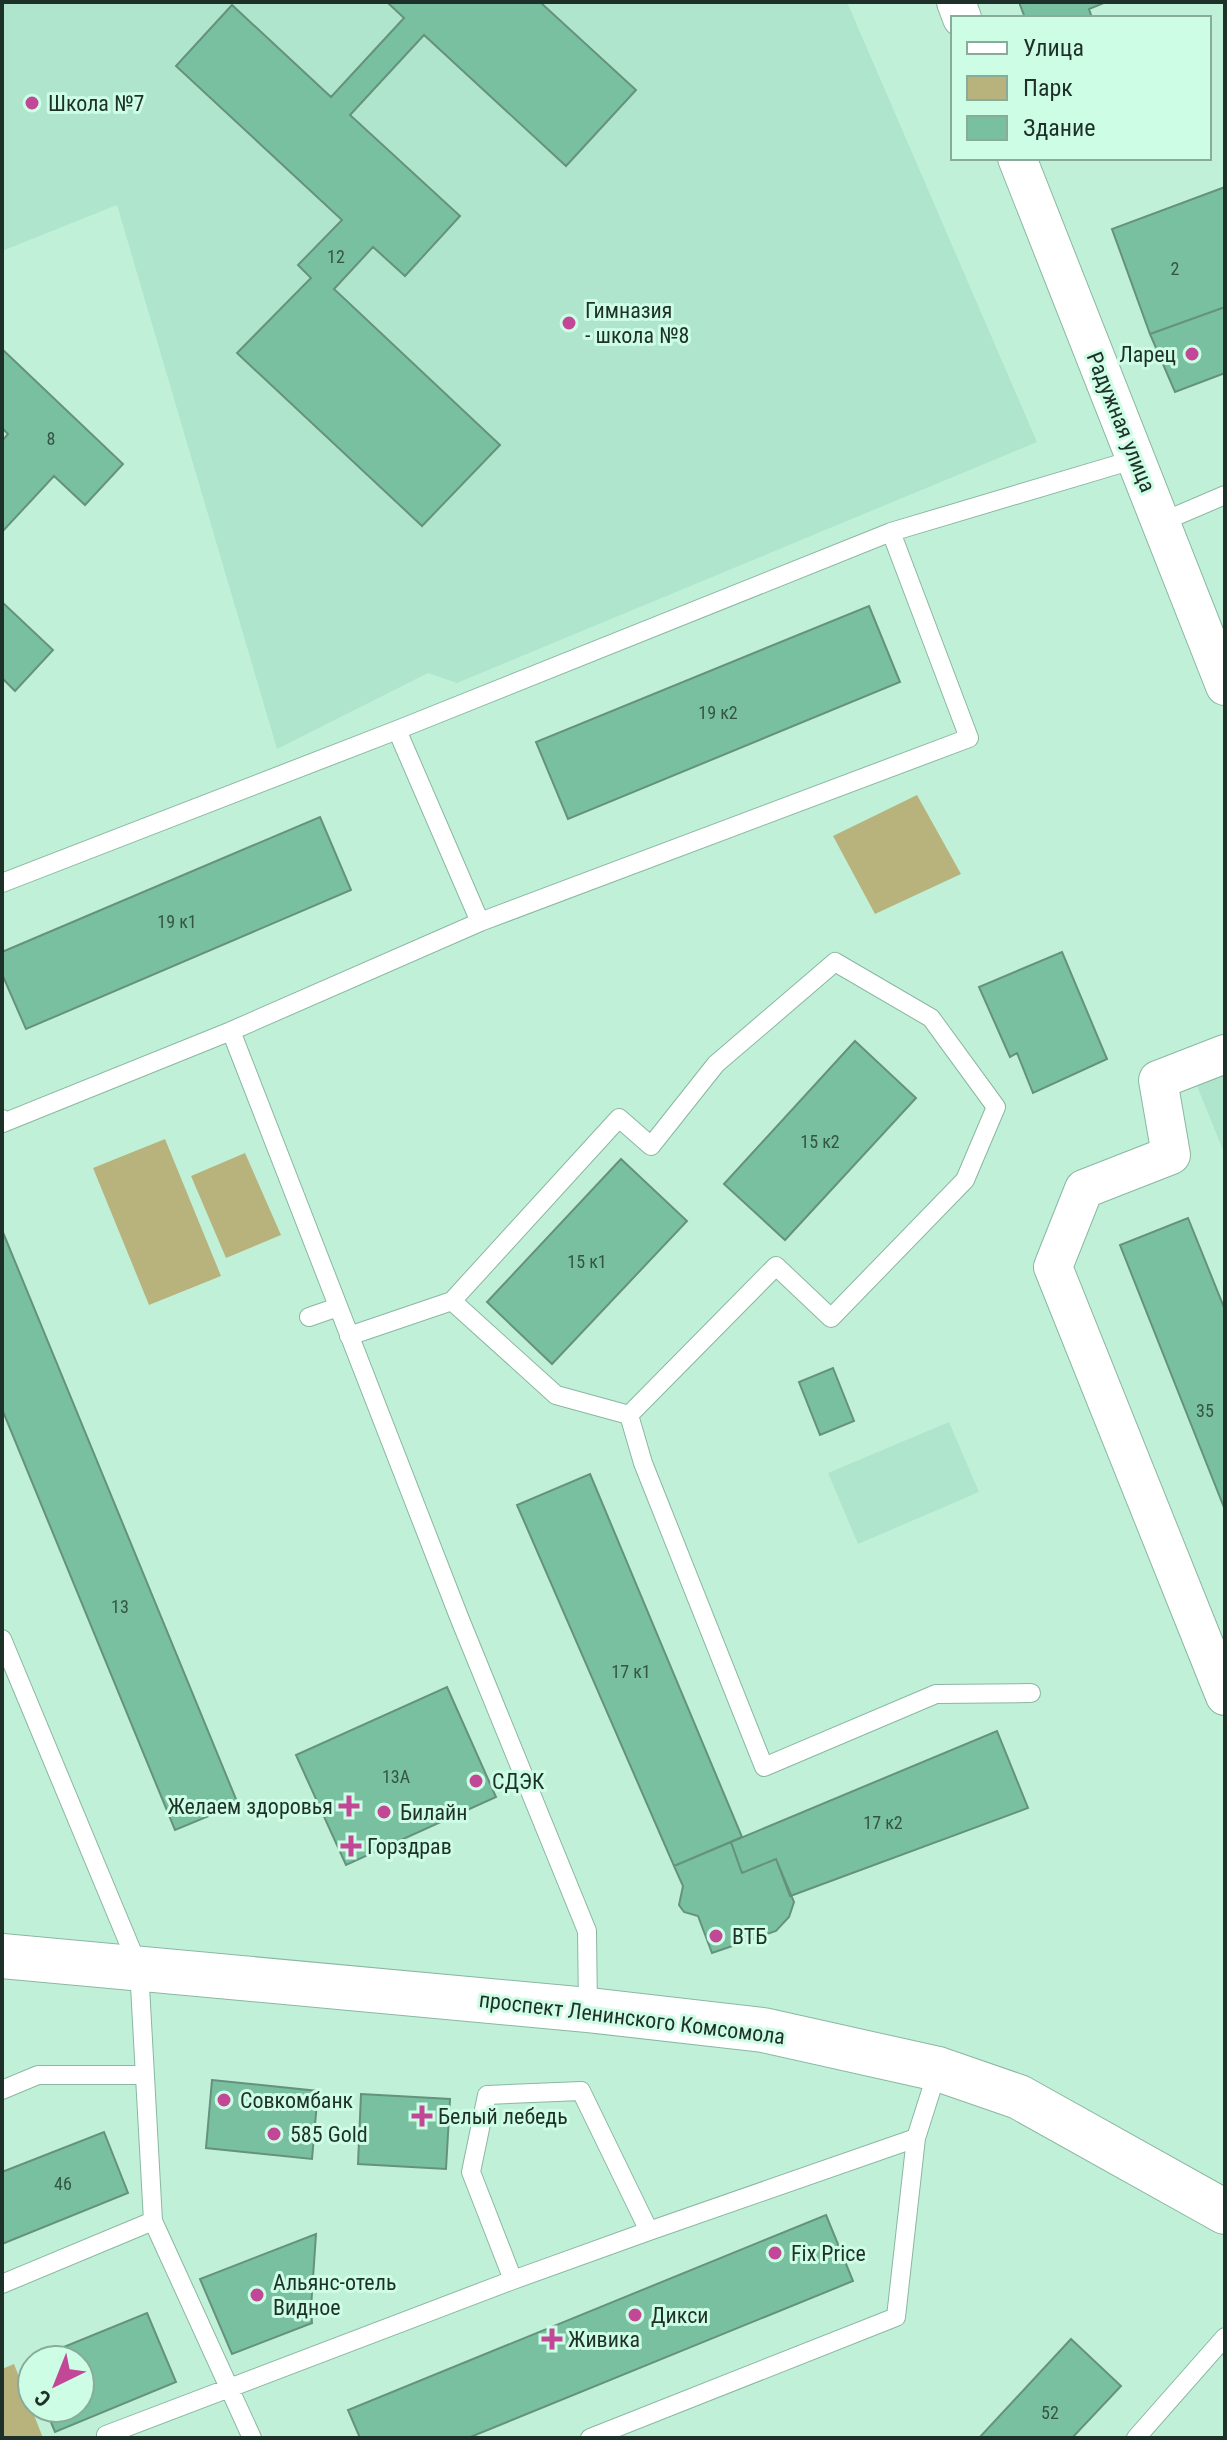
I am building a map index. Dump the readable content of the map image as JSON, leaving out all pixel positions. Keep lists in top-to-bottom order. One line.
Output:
{"streets":{"main road":["проспект Ленинского Комсомола"],"street":["Радужная улица"]},"places":{"other":["Школа №7","Гимназия - школа №8","Ларец","СДЭК","Билайн","ВТБ","Совкомбанк","585 Gold","Fix Price","Альянс-отель Видное","Дикси"],"health":["Желаем здоровья","Горздрав","Белый лебедь","Живика"]},"house_numbers":["12","2","8","19 к2","19 к1","15 к2","15 к1","35","13","17 к1","13А","17 к2","46","52"],"legend":["Улица","Парк","Здание"],"north":"bottom left"}
